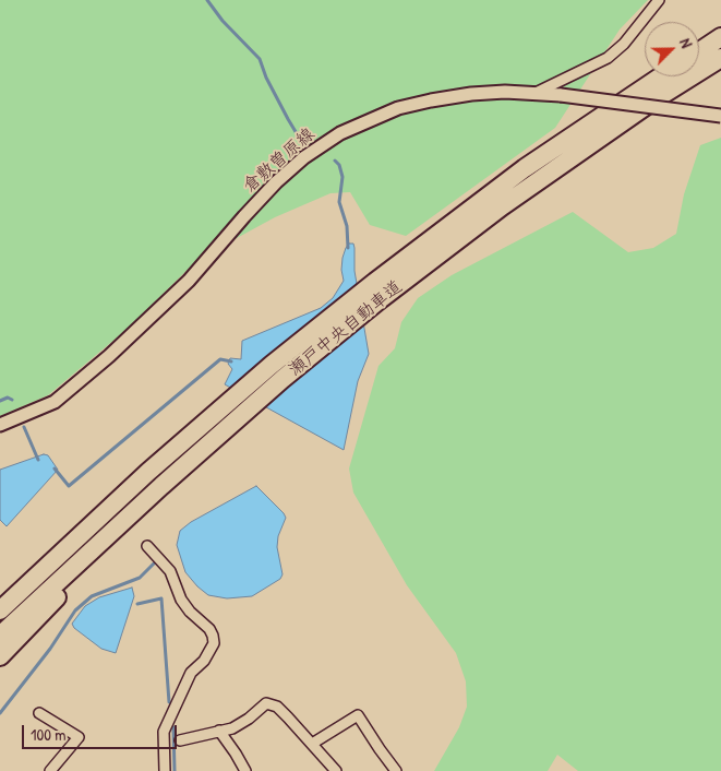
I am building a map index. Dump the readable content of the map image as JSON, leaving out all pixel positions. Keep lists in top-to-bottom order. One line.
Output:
{"streets":{"highway":["瀬戸中央自動車道"],"street":["倉敷曽原線"]},"scale_bar":"100 m","north":"top right"}
